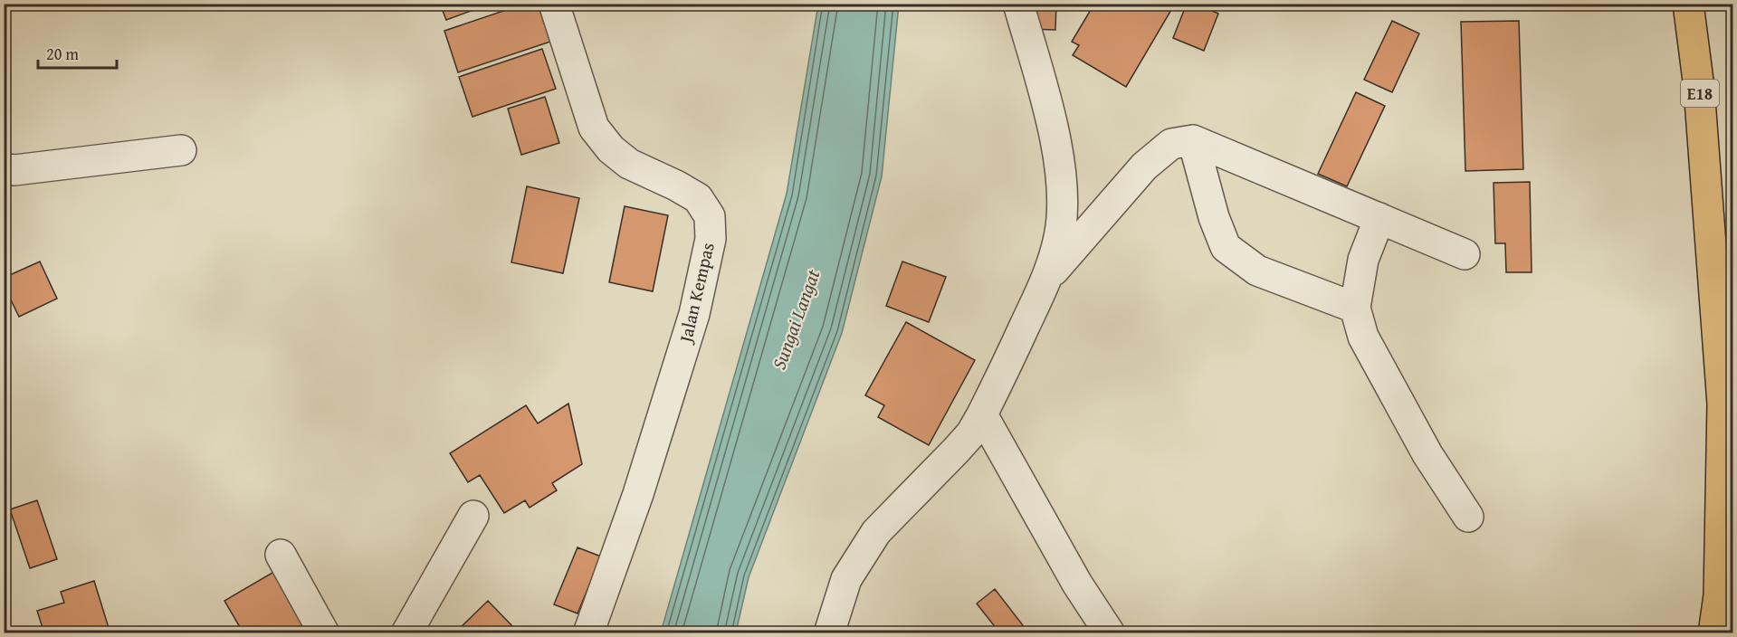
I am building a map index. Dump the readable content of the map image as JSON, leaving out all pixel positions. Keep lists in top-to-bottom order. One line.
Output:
{"streets":{"highway":["E18"],"street":["Jalan Kempas"]},"water":["Sungai Langat"],"scale_bar":"20 m"}
